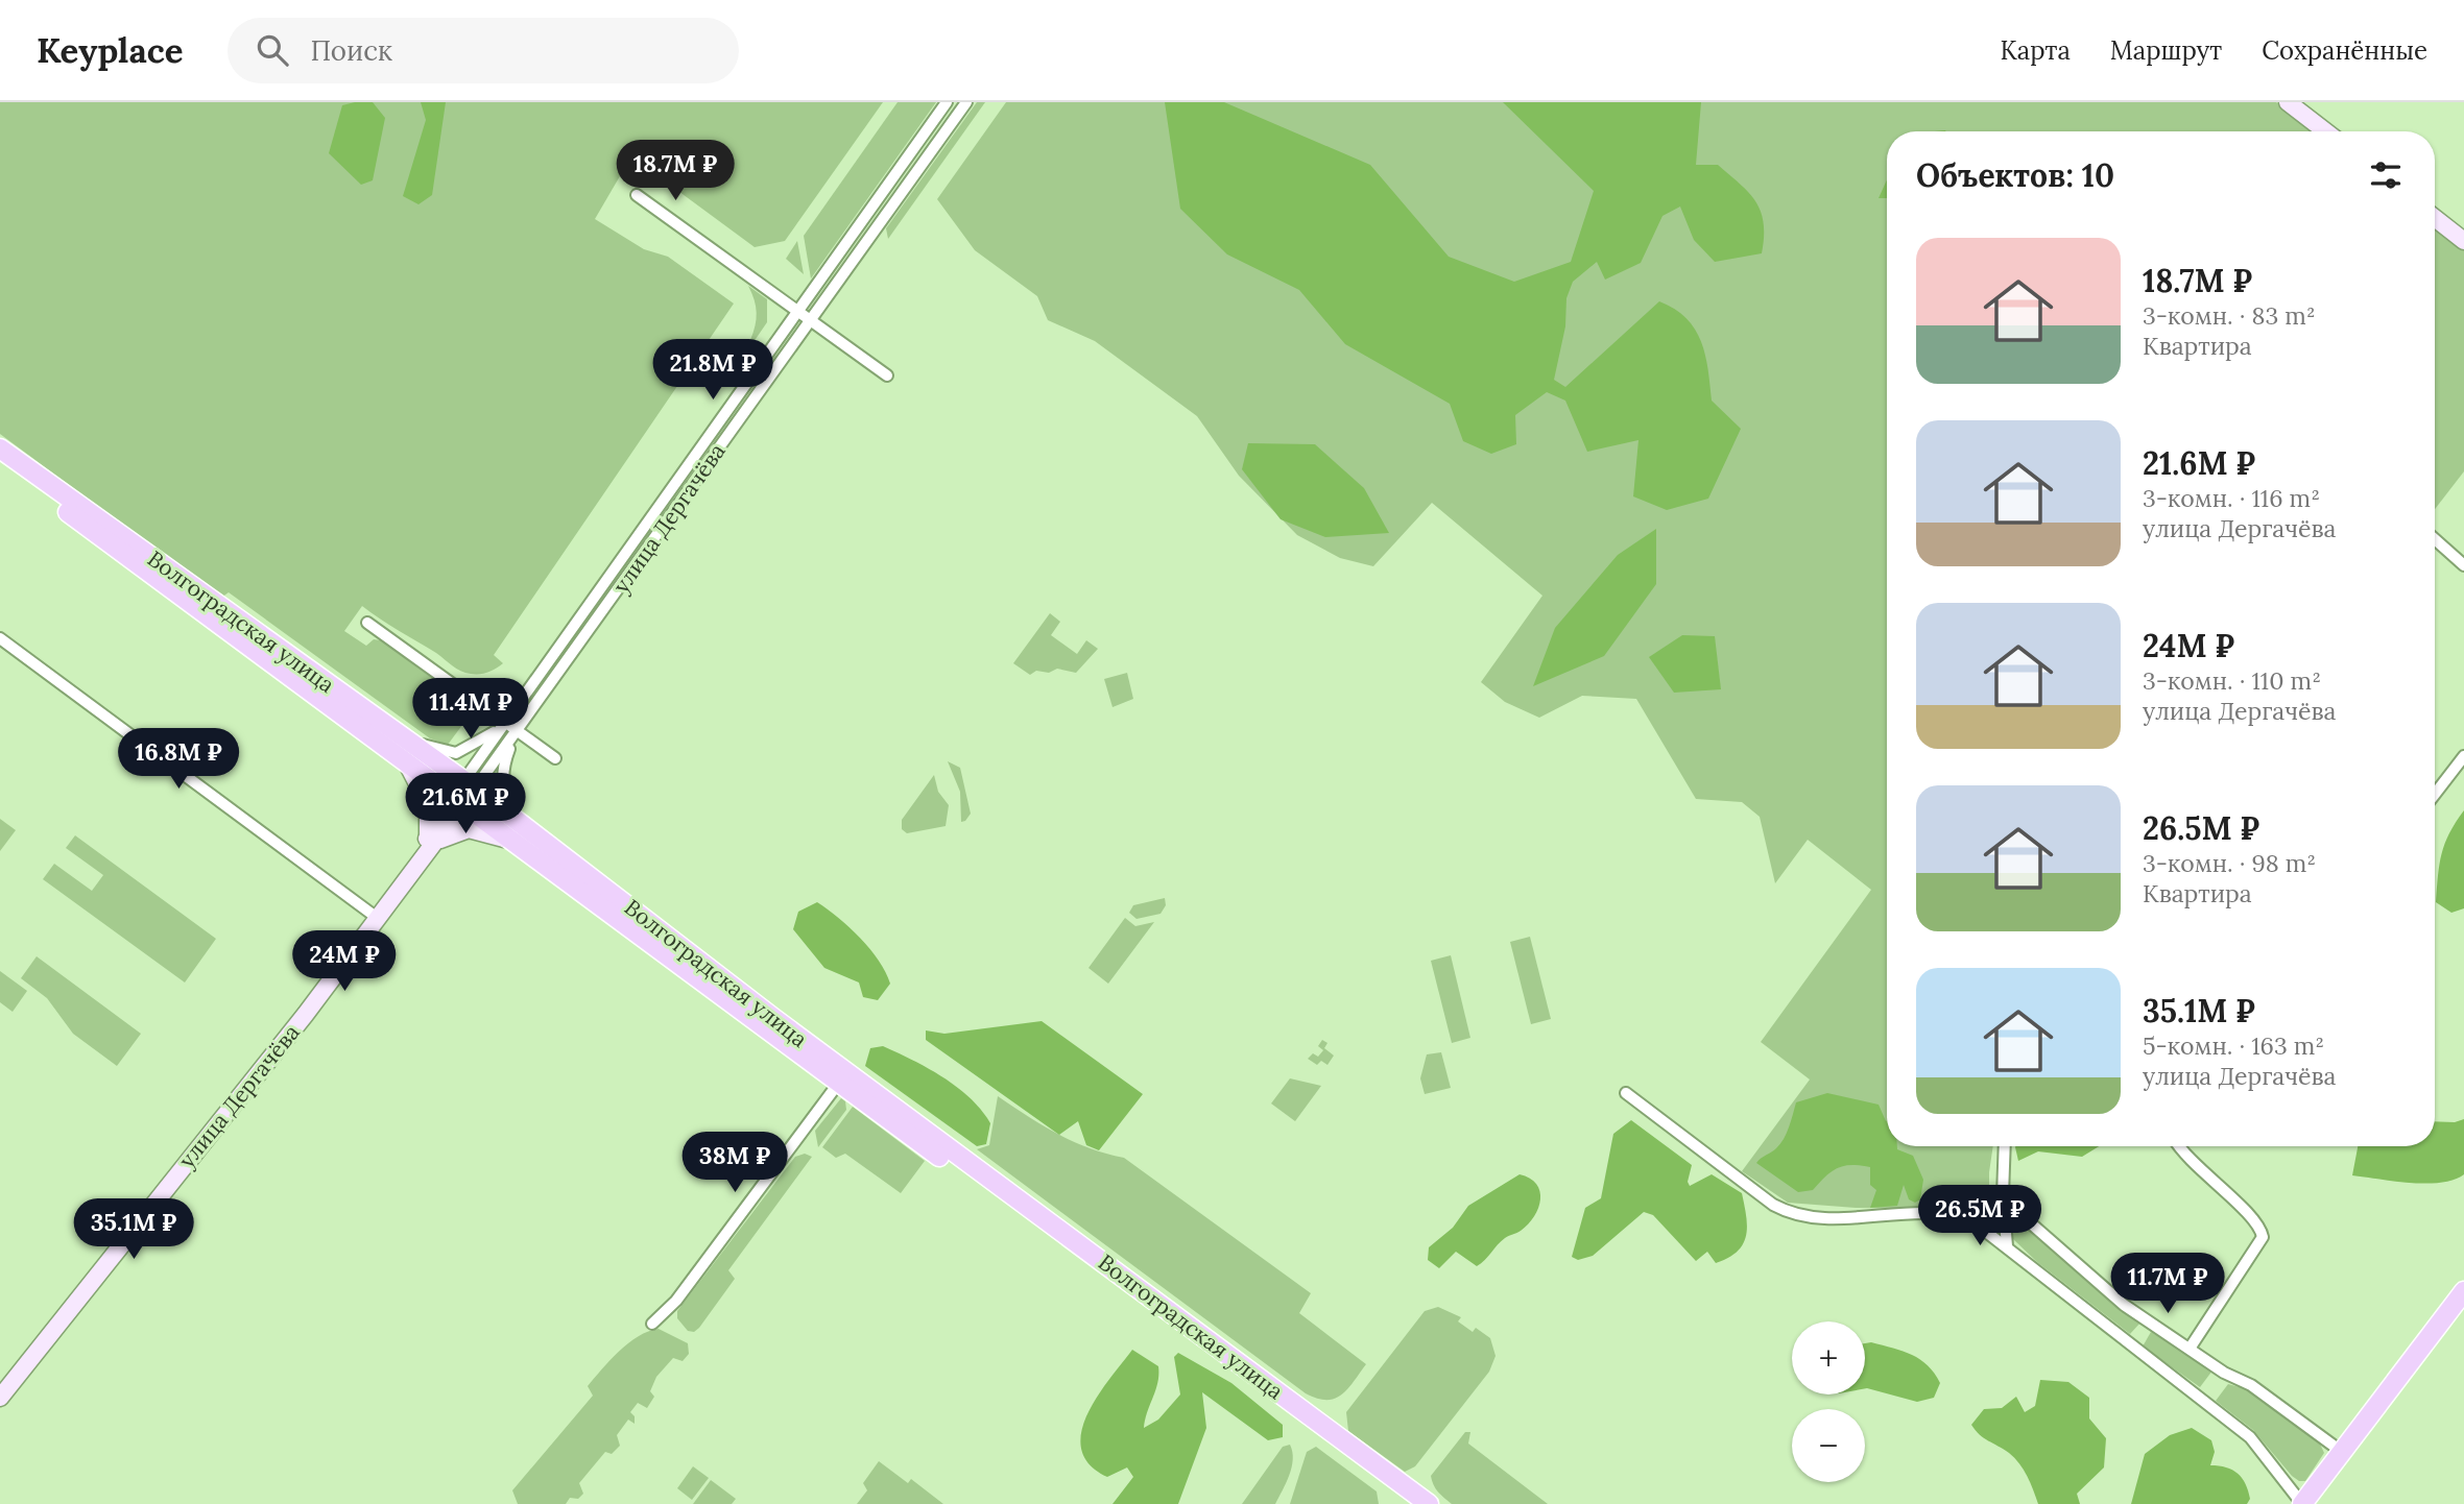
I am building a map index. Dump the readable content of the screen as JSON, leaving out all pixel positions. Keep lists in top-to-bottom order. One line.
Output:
{"streets":{"main road":["Волгоградская улица"],"street":["улица Дергачёва"]},"crossings":[["улица Дергачёва","Волгоградская улица"]],"page":{"header":"Keyplace","search":"Поиск","nav":["Карта","Маршрут","Сохранённые"],"heading":"Объектов: 10","price":["18.7M ₽","21.8M ₽","11.4M ₽","16.8M ₽","21.6M ₽","24M ₽","38M ₽","26.5M ₽","35.1M ₽","11.7M ₽"],"list":[{"name":"18.7M ₽","note":"3-комн. · 83 m² · Квартира"},{"name":"21.6M ₽","note":"3-комн. · 116 m² · улица Дергачёва"},{"name":"24M ₽","note":"3-комн. · 110 m² · улица Дергачёва"},{"name":"26.5M ₽","note":"3-комн. · 98 m² · Квартира"},{"name":"35.1M ₽","note":"5-комн. · 163 m² · улица Дергачёва"}],"map_buttons":["+","−"]}}
